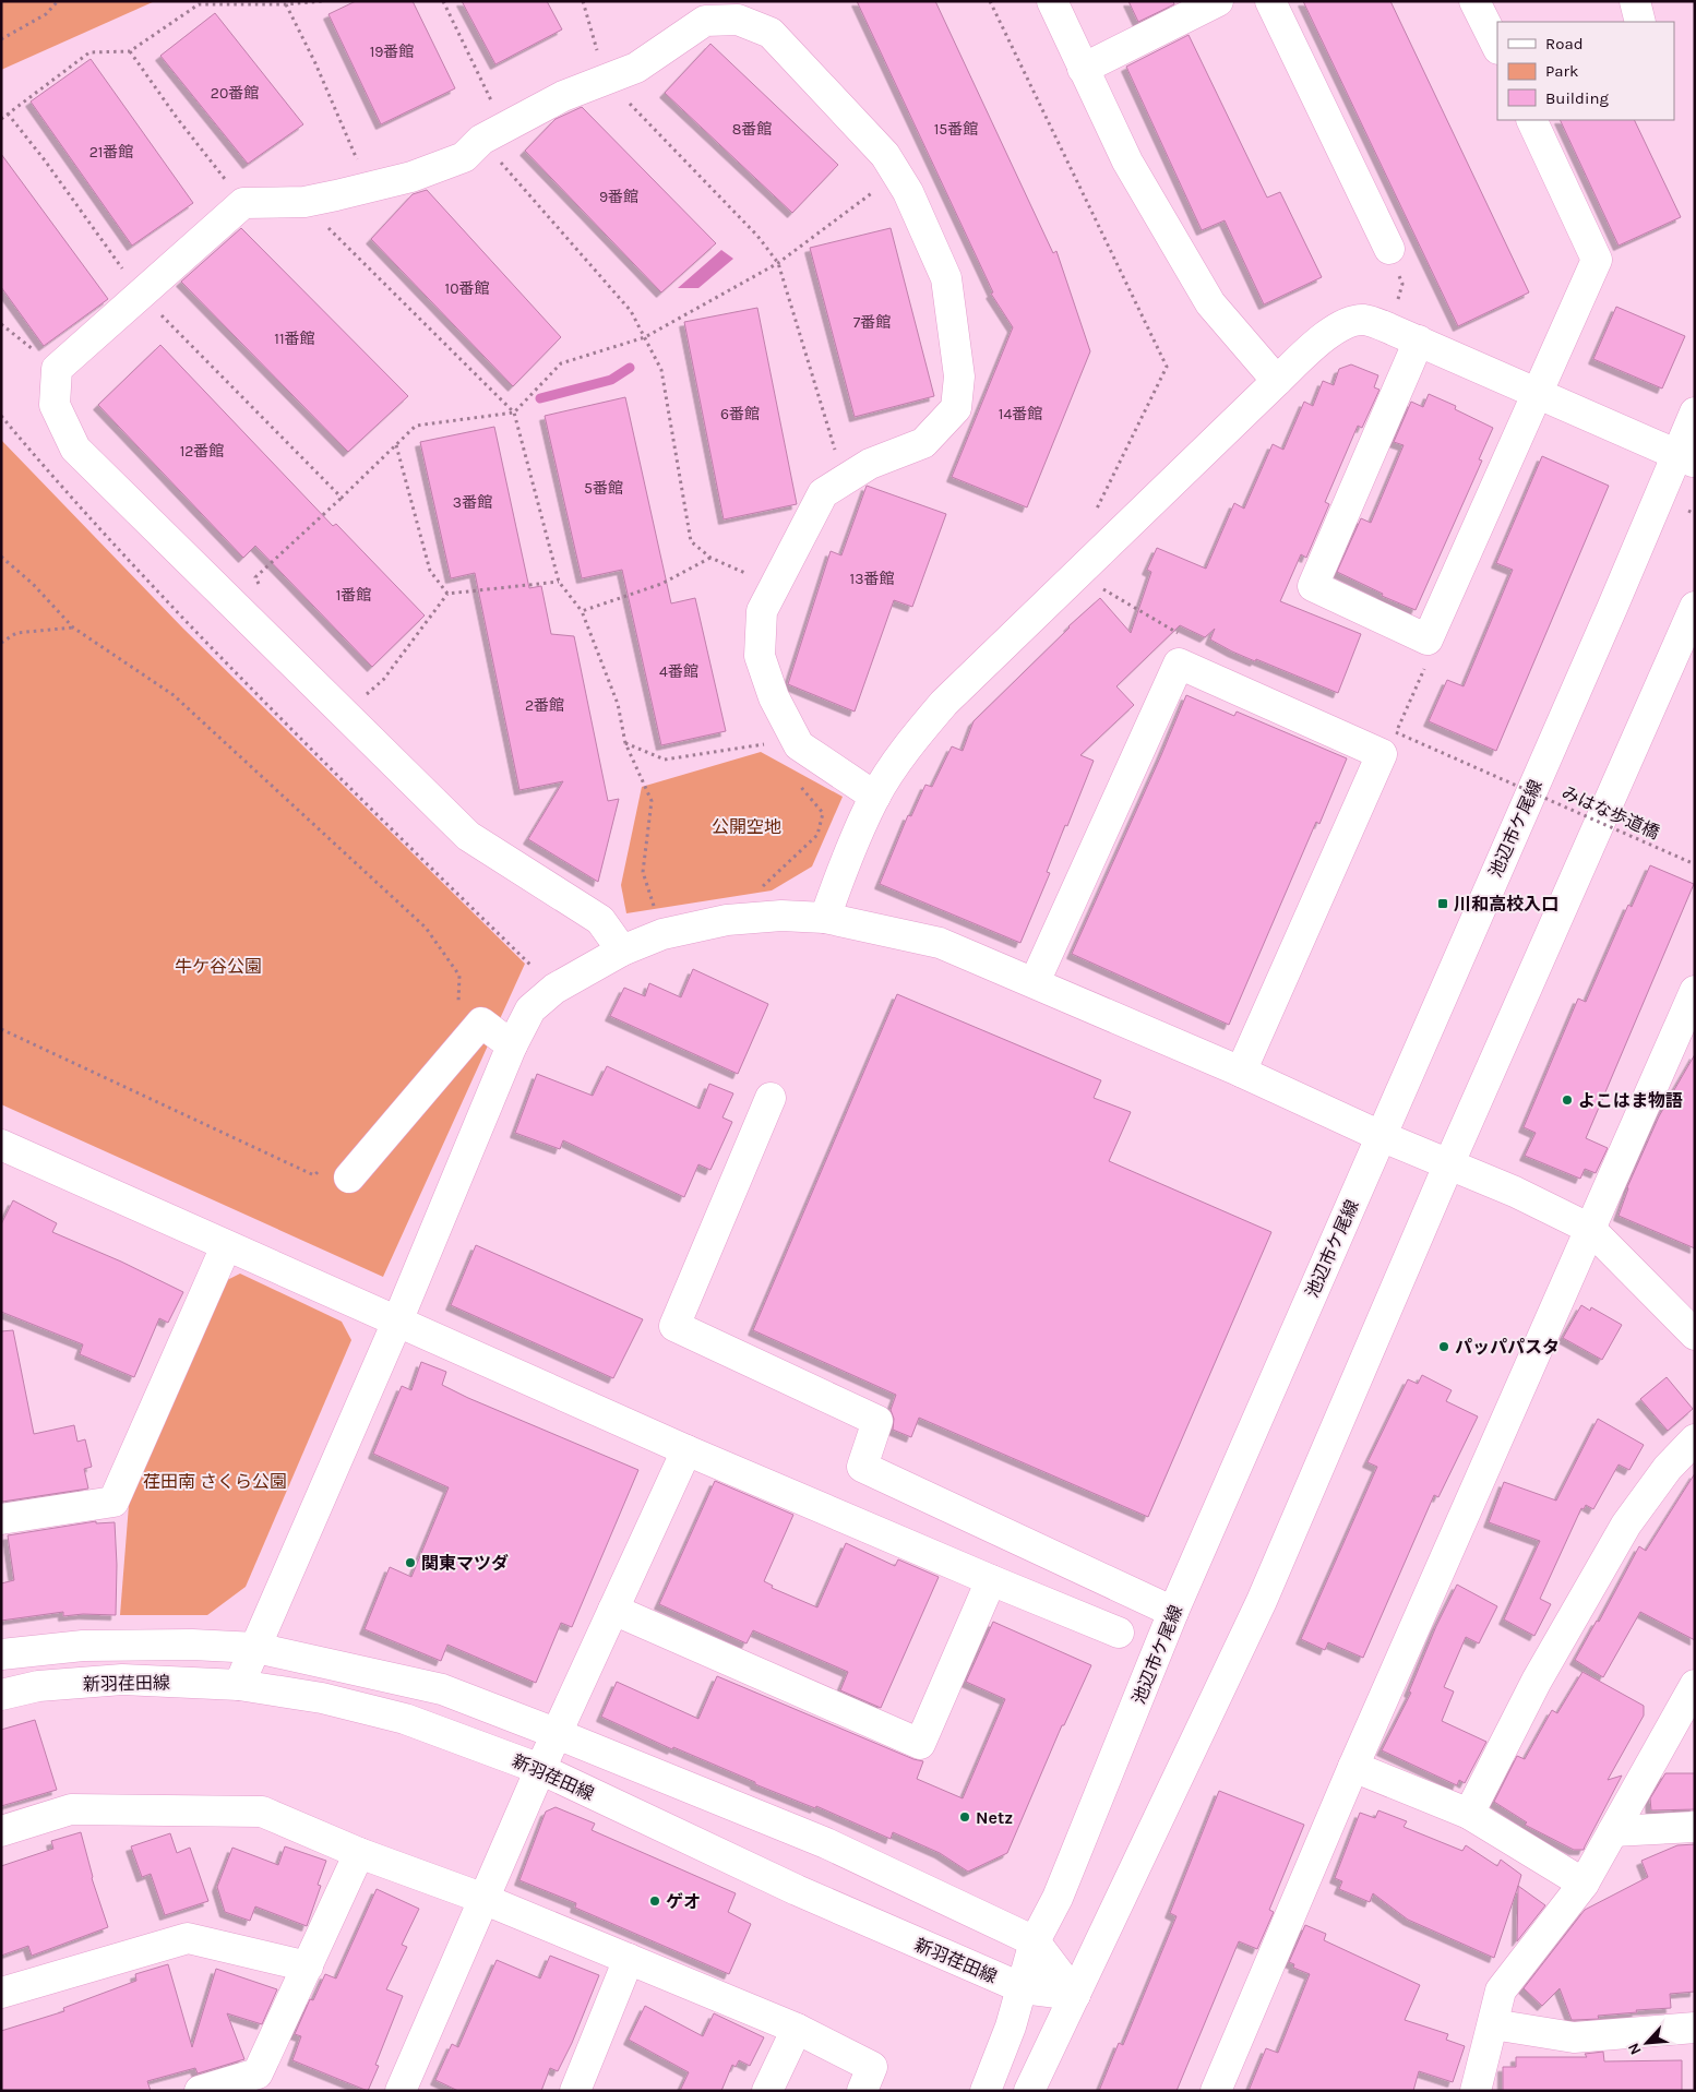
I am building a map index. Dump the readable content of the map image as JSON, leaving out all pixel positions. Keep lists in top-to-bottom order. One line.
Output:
{"streets":{"street":["池辺市ケ尾線","新羽荏田線"],"path":["みはな歩道橋"]},"crossings":[["池辺市ケ尾線","新羽荏田線"]],"parks":["公開空地","牛ケ谷公園","荏田南 さくら公園"],"places":{"transit":["川和高校入口"],"other":["よこはま物語","パッパパスタ","関東マツダ","Netz","ゲオ"]},"house_numbers":["19番館","20番館","8番館","15番館","21番館","9番館","10番館","7番館","11番館","6番館","14番館","12番館","5番館","3番館","13番館","1番館","4番館","2番館"],"legend":["Road","Park","Building"],"north":"bottom left"}
